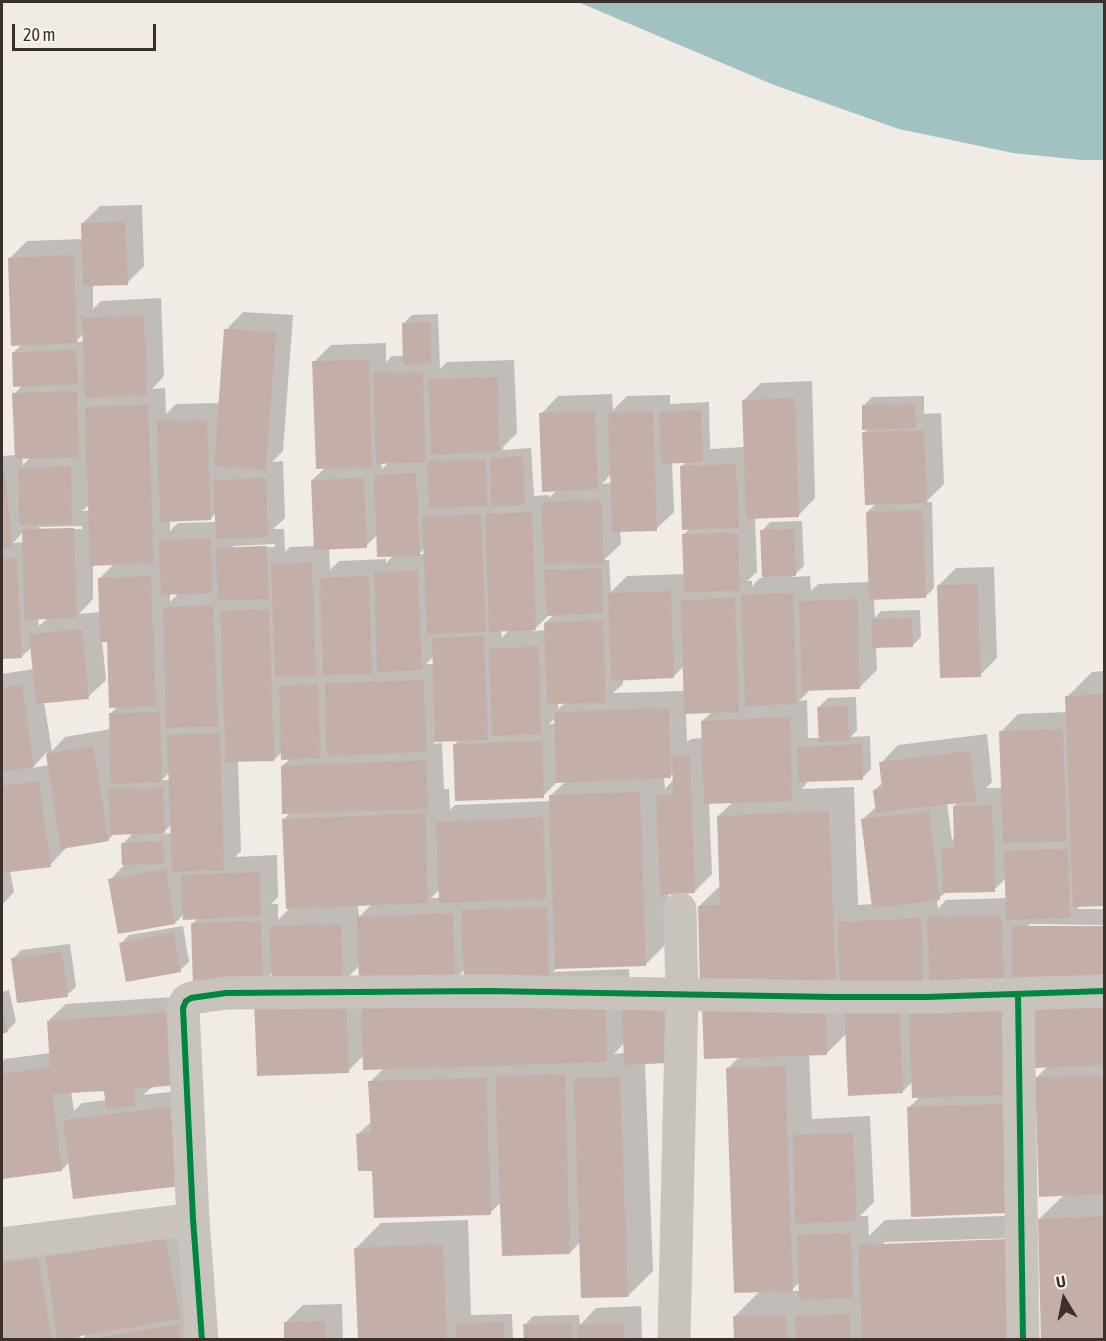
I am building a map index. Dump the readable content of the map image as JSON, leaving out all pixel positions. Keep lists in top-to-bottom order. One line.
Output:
{"scale_bar":"20 m","north":"top"}
